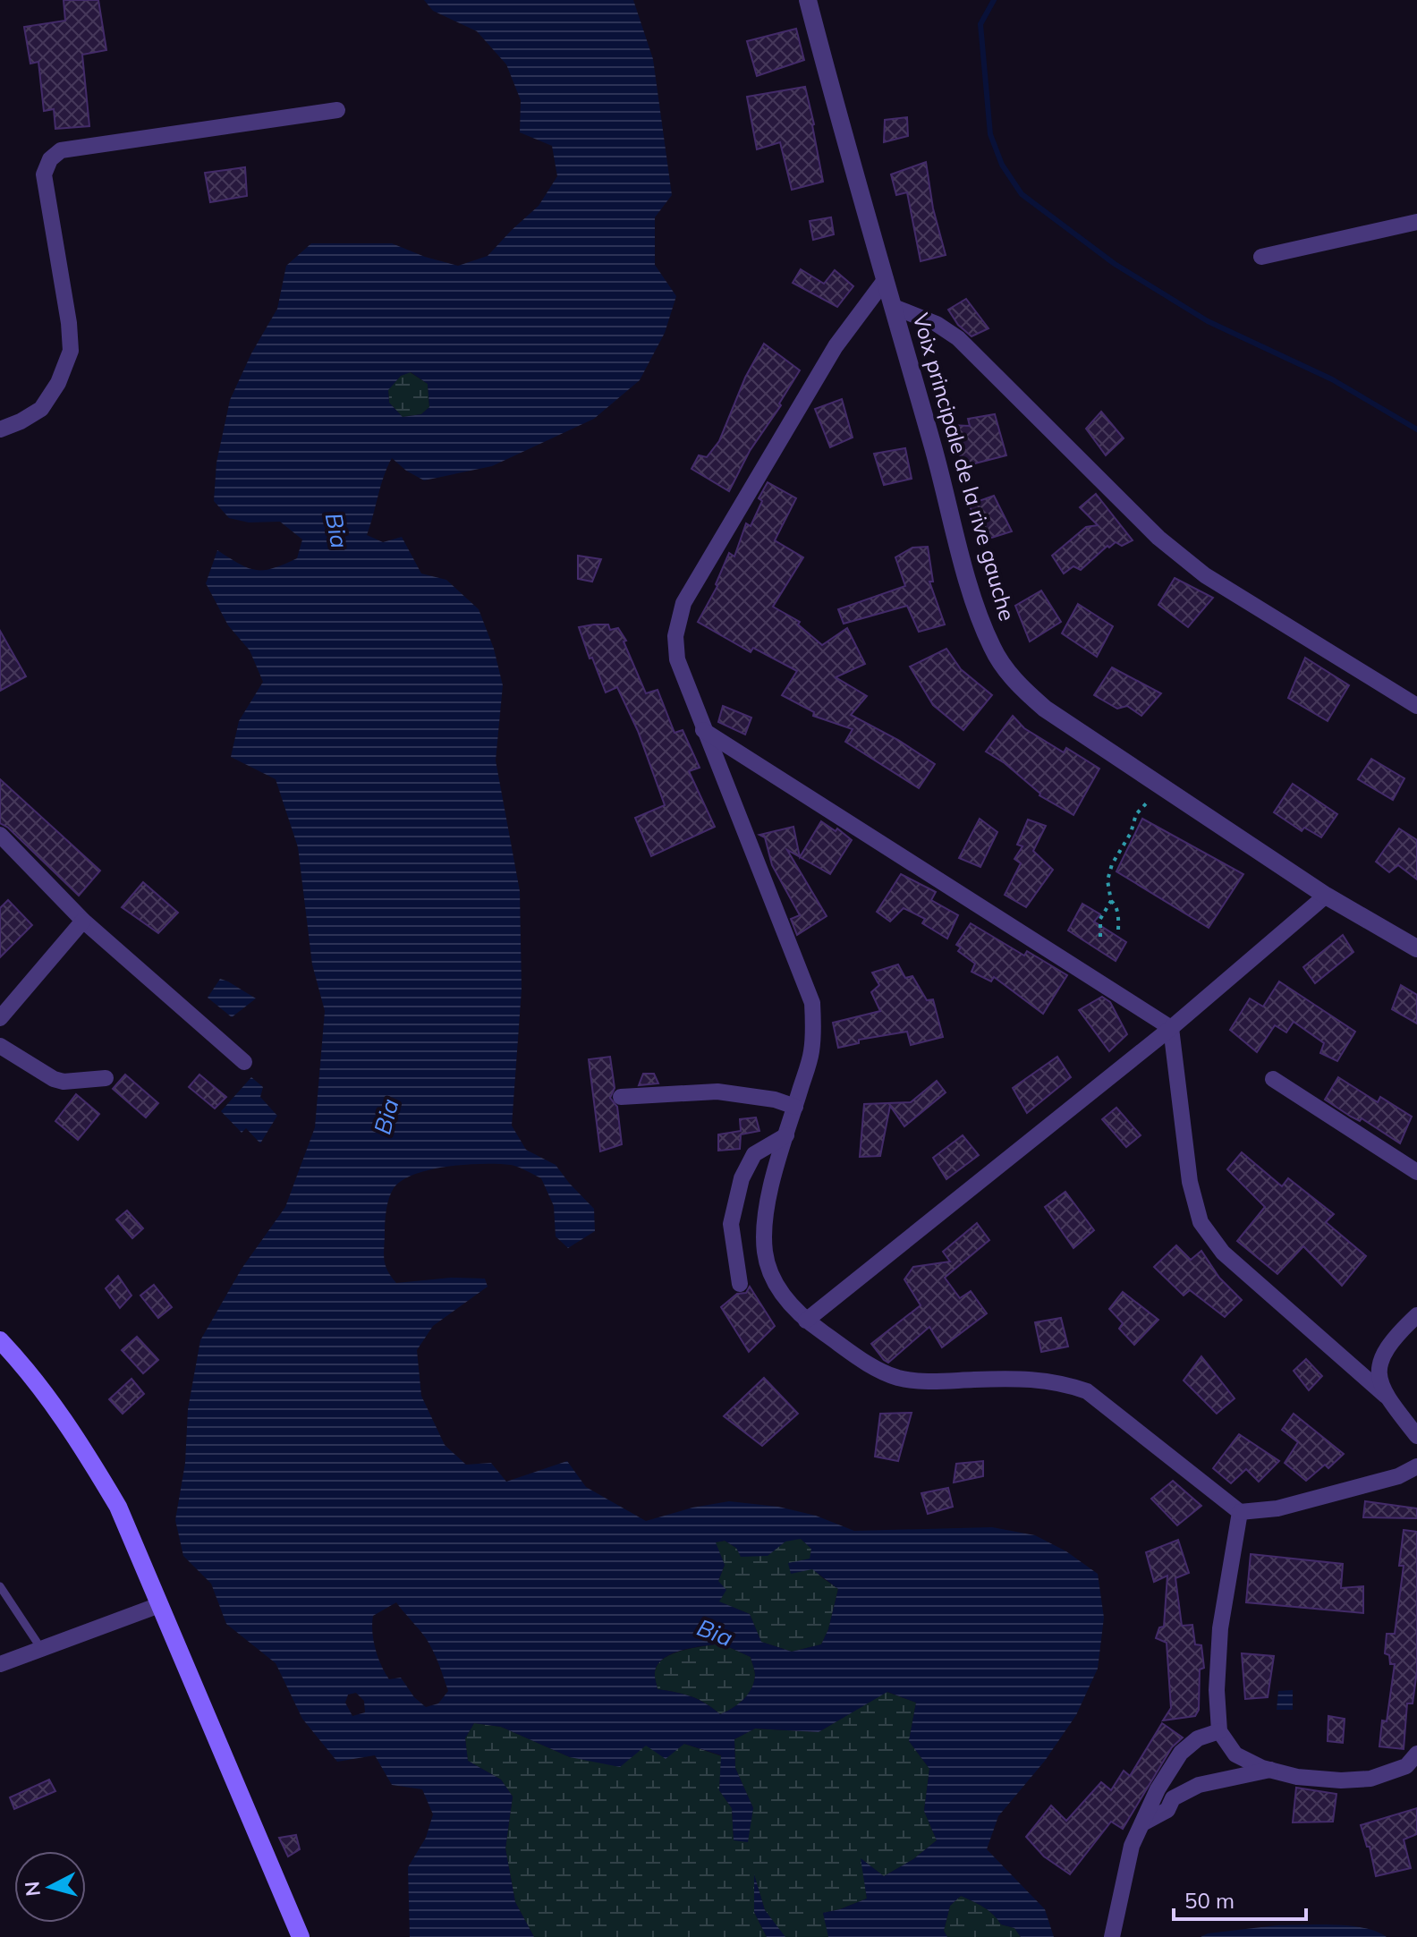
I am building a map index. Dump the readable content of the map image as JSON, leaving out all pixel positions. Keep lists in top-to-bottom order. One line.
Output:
{"streets":{"street":["Voix principale de la rive gauche"]},"water":["Bia"],"scale_bar":"50 m","north":"left"}
